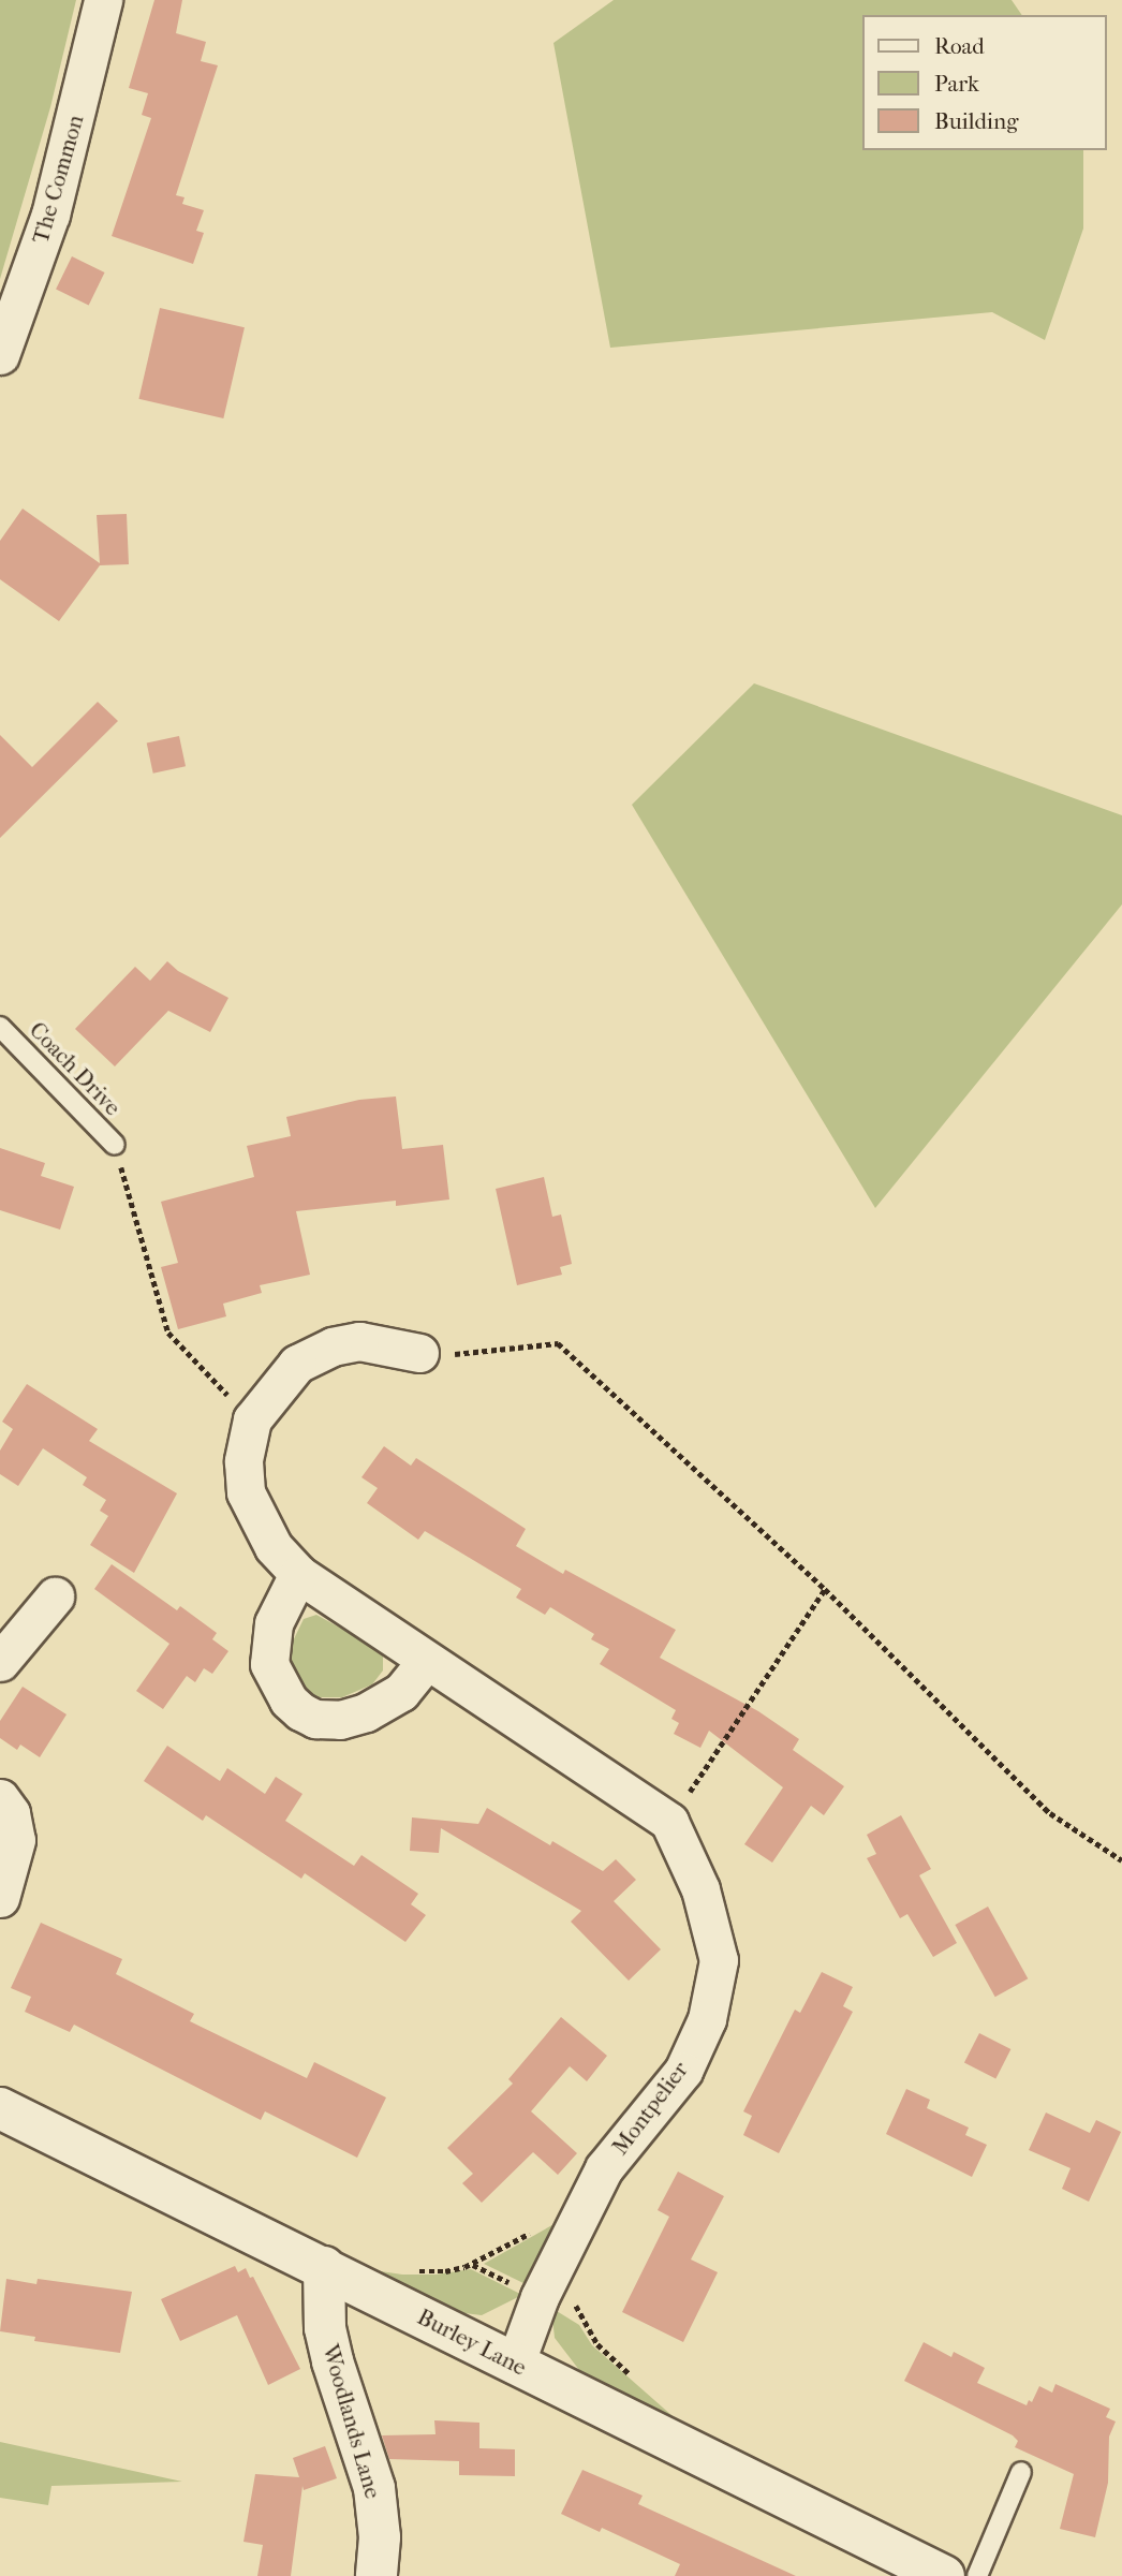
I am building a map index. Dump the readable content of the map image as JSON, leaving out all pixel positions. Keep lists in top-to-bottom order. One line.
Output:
{"streets":{"street":["The Common","Montpelier","Burley Lane","Woodlands Lane"],"lane":["Coach Drive"]},"crossings":[["Montpelier","Burley Lane"],["Burley Lane","Woodlands Lane"]],"legend":["Road","Park","Building"]}
